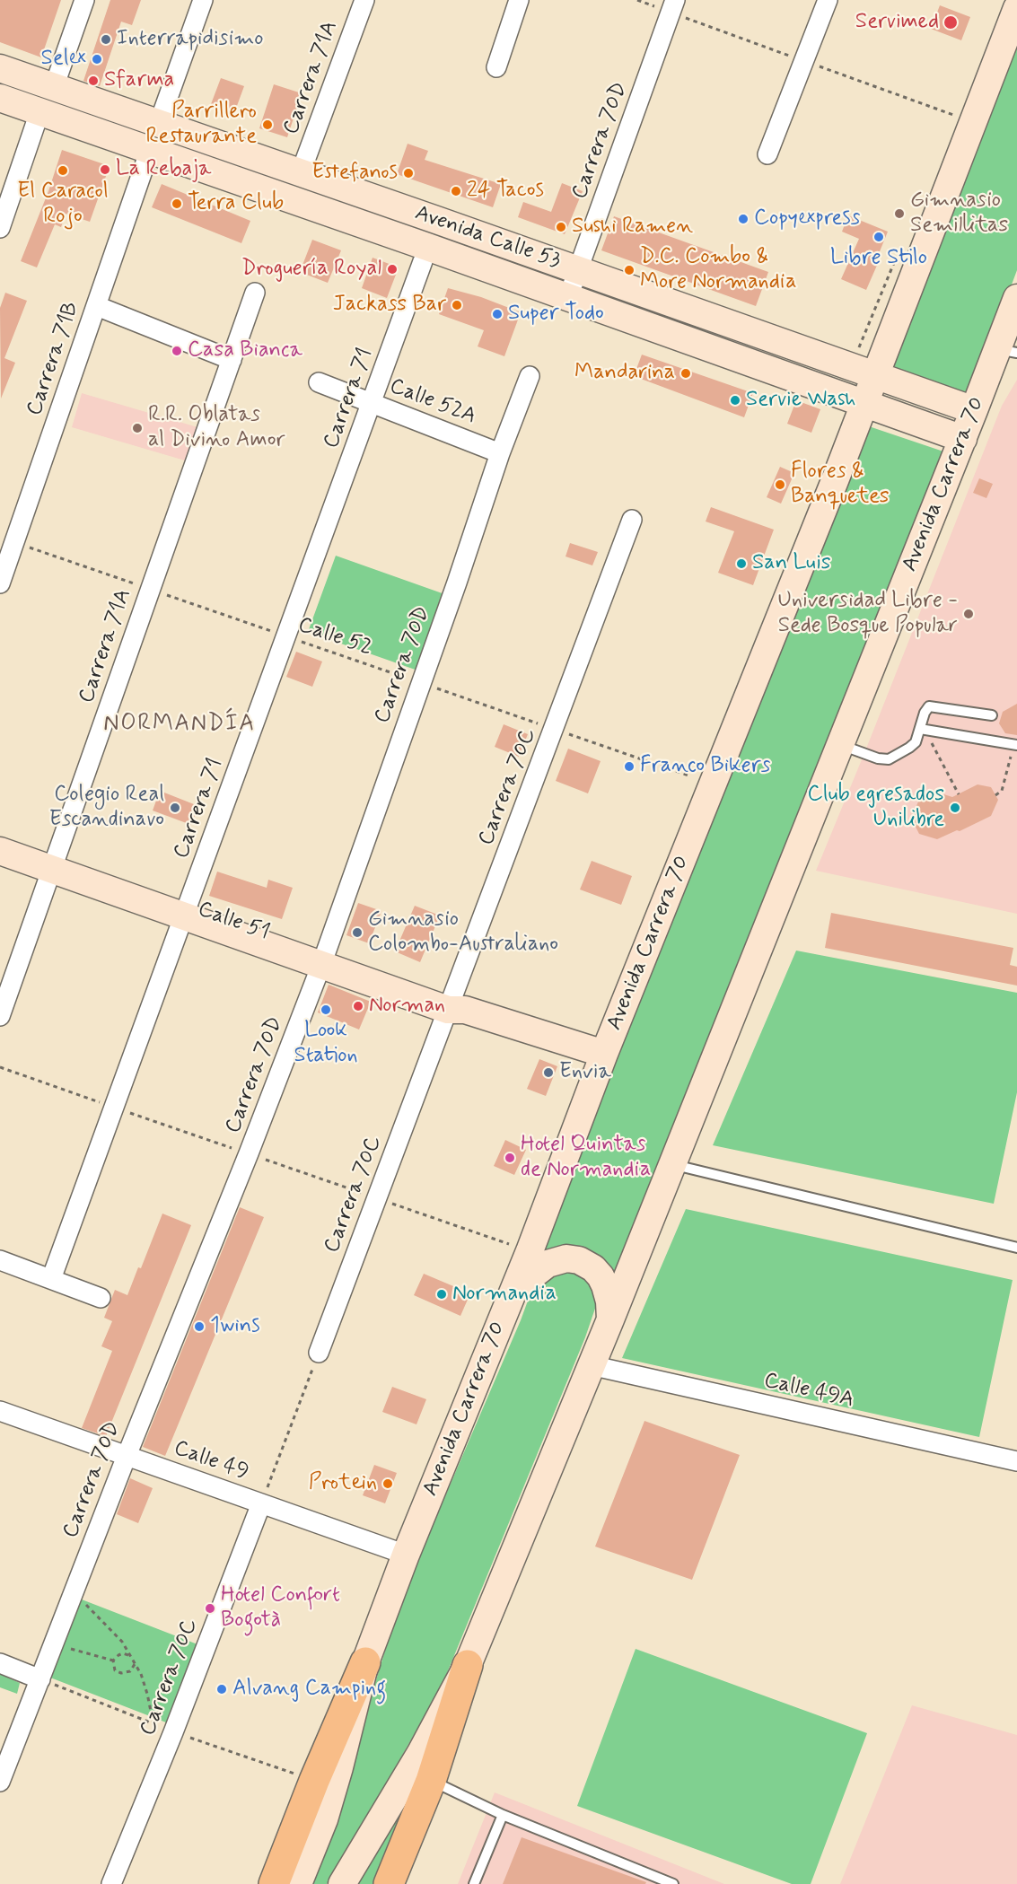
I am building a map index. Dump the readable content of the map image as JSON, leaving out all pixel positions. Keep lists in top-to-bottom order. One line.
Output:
{"streets":{"main road":["Avenida Calle 53","Avenida Carrera 70","Calle 51"],"street":["Carrera 71A","Carrera 70D","Carrera 71B","Carrera 71","Calle 52A","Carrera 70C","Calle 49A","Calle 49"],"path":["Calle 52"]},"crossings":[["Carrera 71A","Avenida Calle 53"],["Carrera 71A","Calle 52"],["Carrera 71A","Calle 51"],["Carrera 70D","Avenida Calle 53"],["Carrera 70D","Calle 52A"],["Carrera 70D","Calle 52"],["Carrera 70D","Calle 51"],["Carrera 70D","Calle 49"],["Avenida Calle 53","Carrera 71B"],["Avenida Calle 53","Avenida Carrera 70"],["Carrera 71B","Calle 52"],["Carrera 71","Calle 52A"],["Carrera 71","Calle 52"],["Carrera 71","Calle 51"],["Avenida Carrera 70","Calle 51"],["Avenida Carrera 70","Calle 49A"],["Avenida Carrera 70","Calle 49"],["Calle 52","Carrera 70C"],["Carrera 70C","Calle 51"],["Carrera 70C","Calle 49"]],"districts":["NORMANDÍA"],"places":["Servimed","Interrapidisimo","Selex","Sfarma","Parrillero Restaurante","La Rebaja","El Caracol Rojo","Estefanos","24 Tacos","Terra Club","Gimnasio Semillitas","Copyexpress","Sushi Ramen","Libre Stilo","Droguería Royal","D.C. Combo & More Normandia","Jackass Bar","Super Todo","Casa Bianca","Mandarina","Servie Wash","R.R. Oblatas al Divino Amor","Flores & Banquetes","San Luis","Universidad Libre - Sede Bosque Popular","Franco Bikers","Colegio Real Escandinavo","Club egresados Unilibre","Gimnasio Colombo-Australiano","Norman","Look Station","Envia","Hotel Quintas de Normandia","Normandia","1wins","Protein","Hotel Confort Bogotà","Alvang Camping"]}
